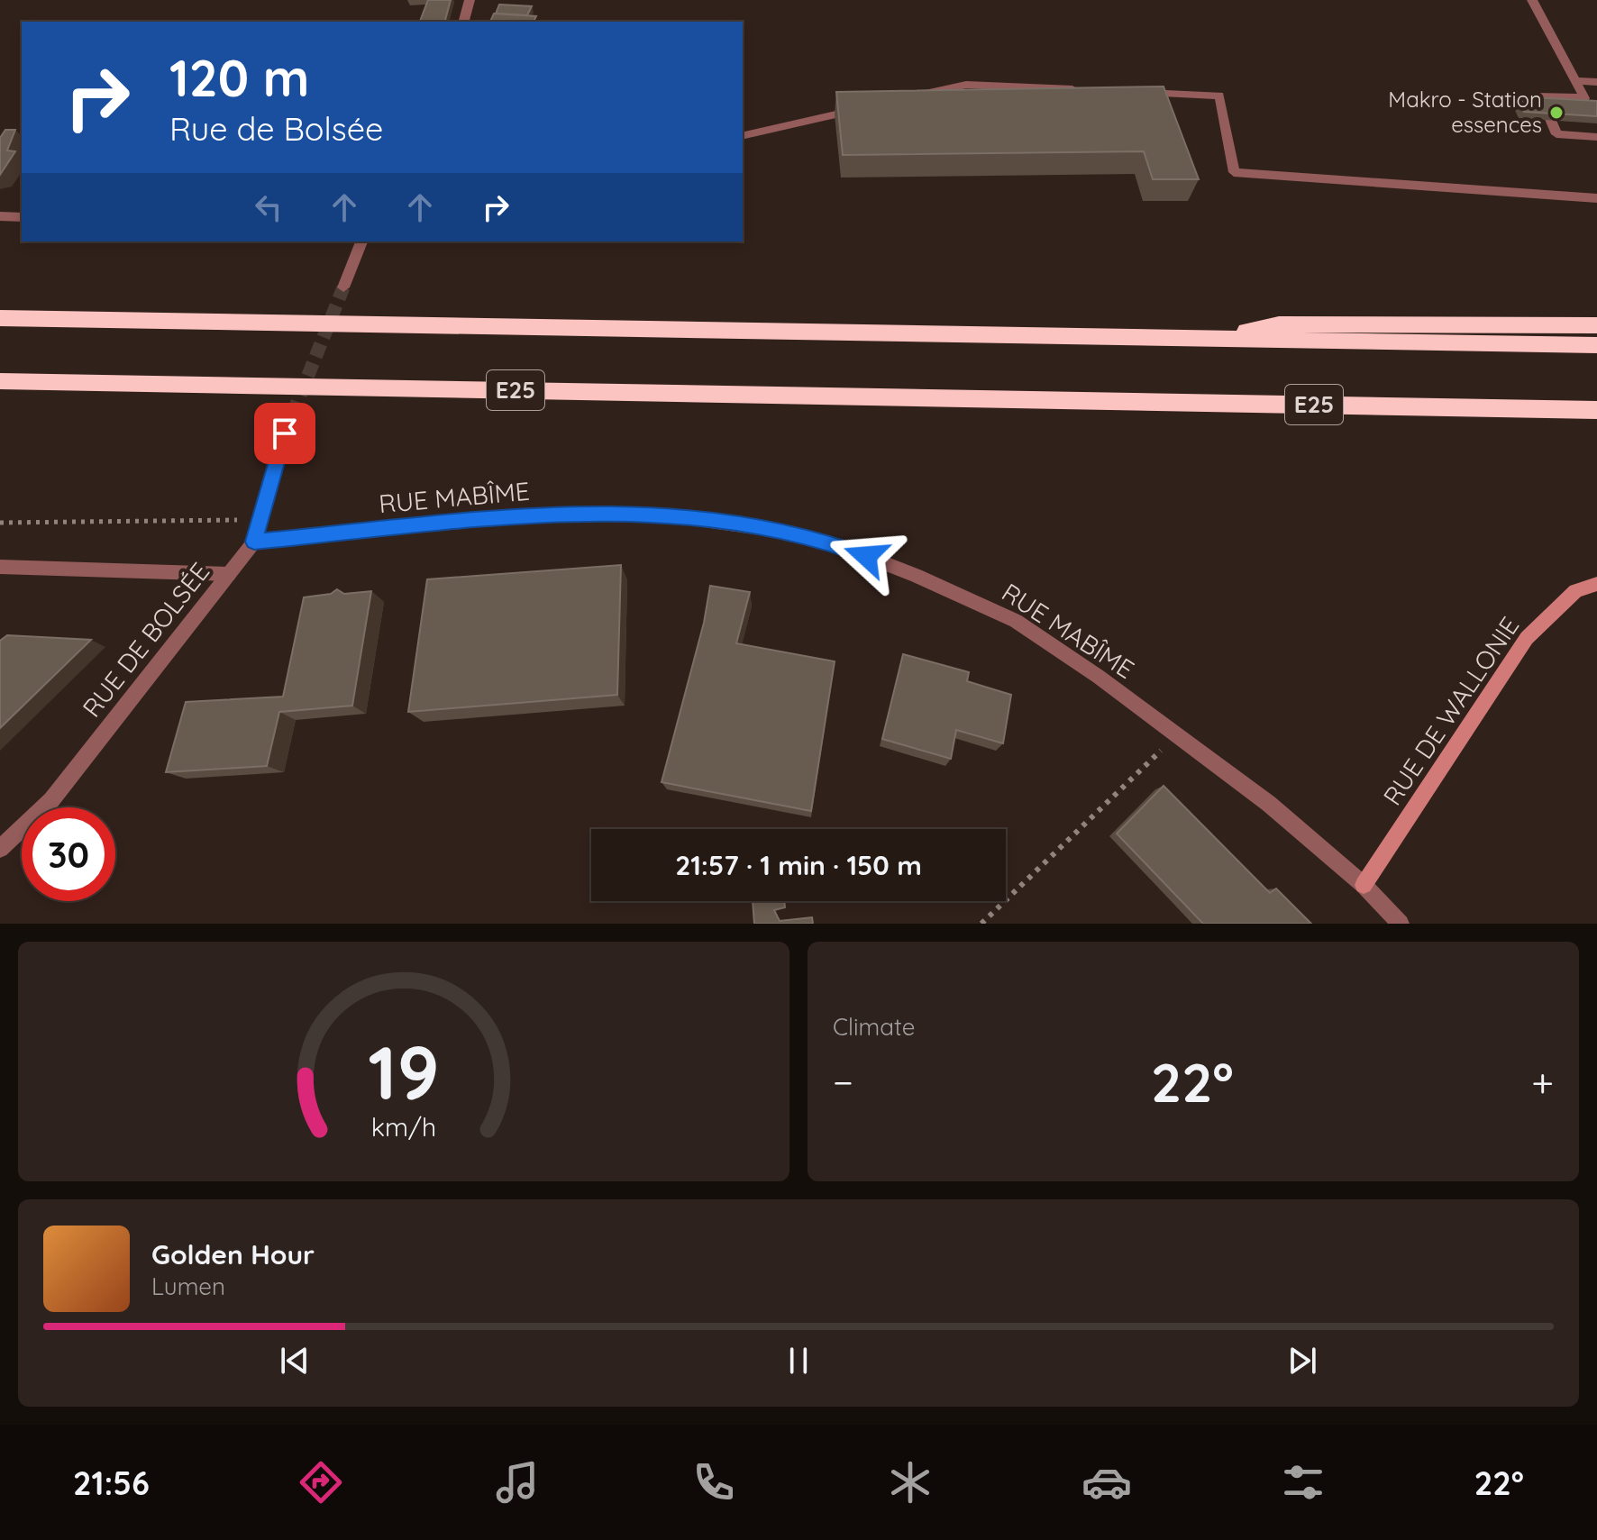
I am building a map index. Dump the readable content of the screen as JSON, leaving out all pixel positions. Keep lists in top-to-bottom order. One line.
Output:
{"streets":{"highway":["E25"],"street":["RUE MABÎME","RUE DE BOLSÉE","RUE DE WALLONIE"]},"crossings":[["RUE MABÎME","RUE DE BOLSÉE"],["RUE MABÎME","RUE DE WALLONIE"]],"places":["Makro - Station essences"],"page":{"turn":["120 m","Rue de Bolsée"],"limit":"30","trip":"21:57 · 1 min · 150 m","tile":"Climate","heat":["−","22°","+"],"song":["Golden Hour","Lumen"],"tabs":["21:56","22°"],"gauge":["19","km/h"]}}
